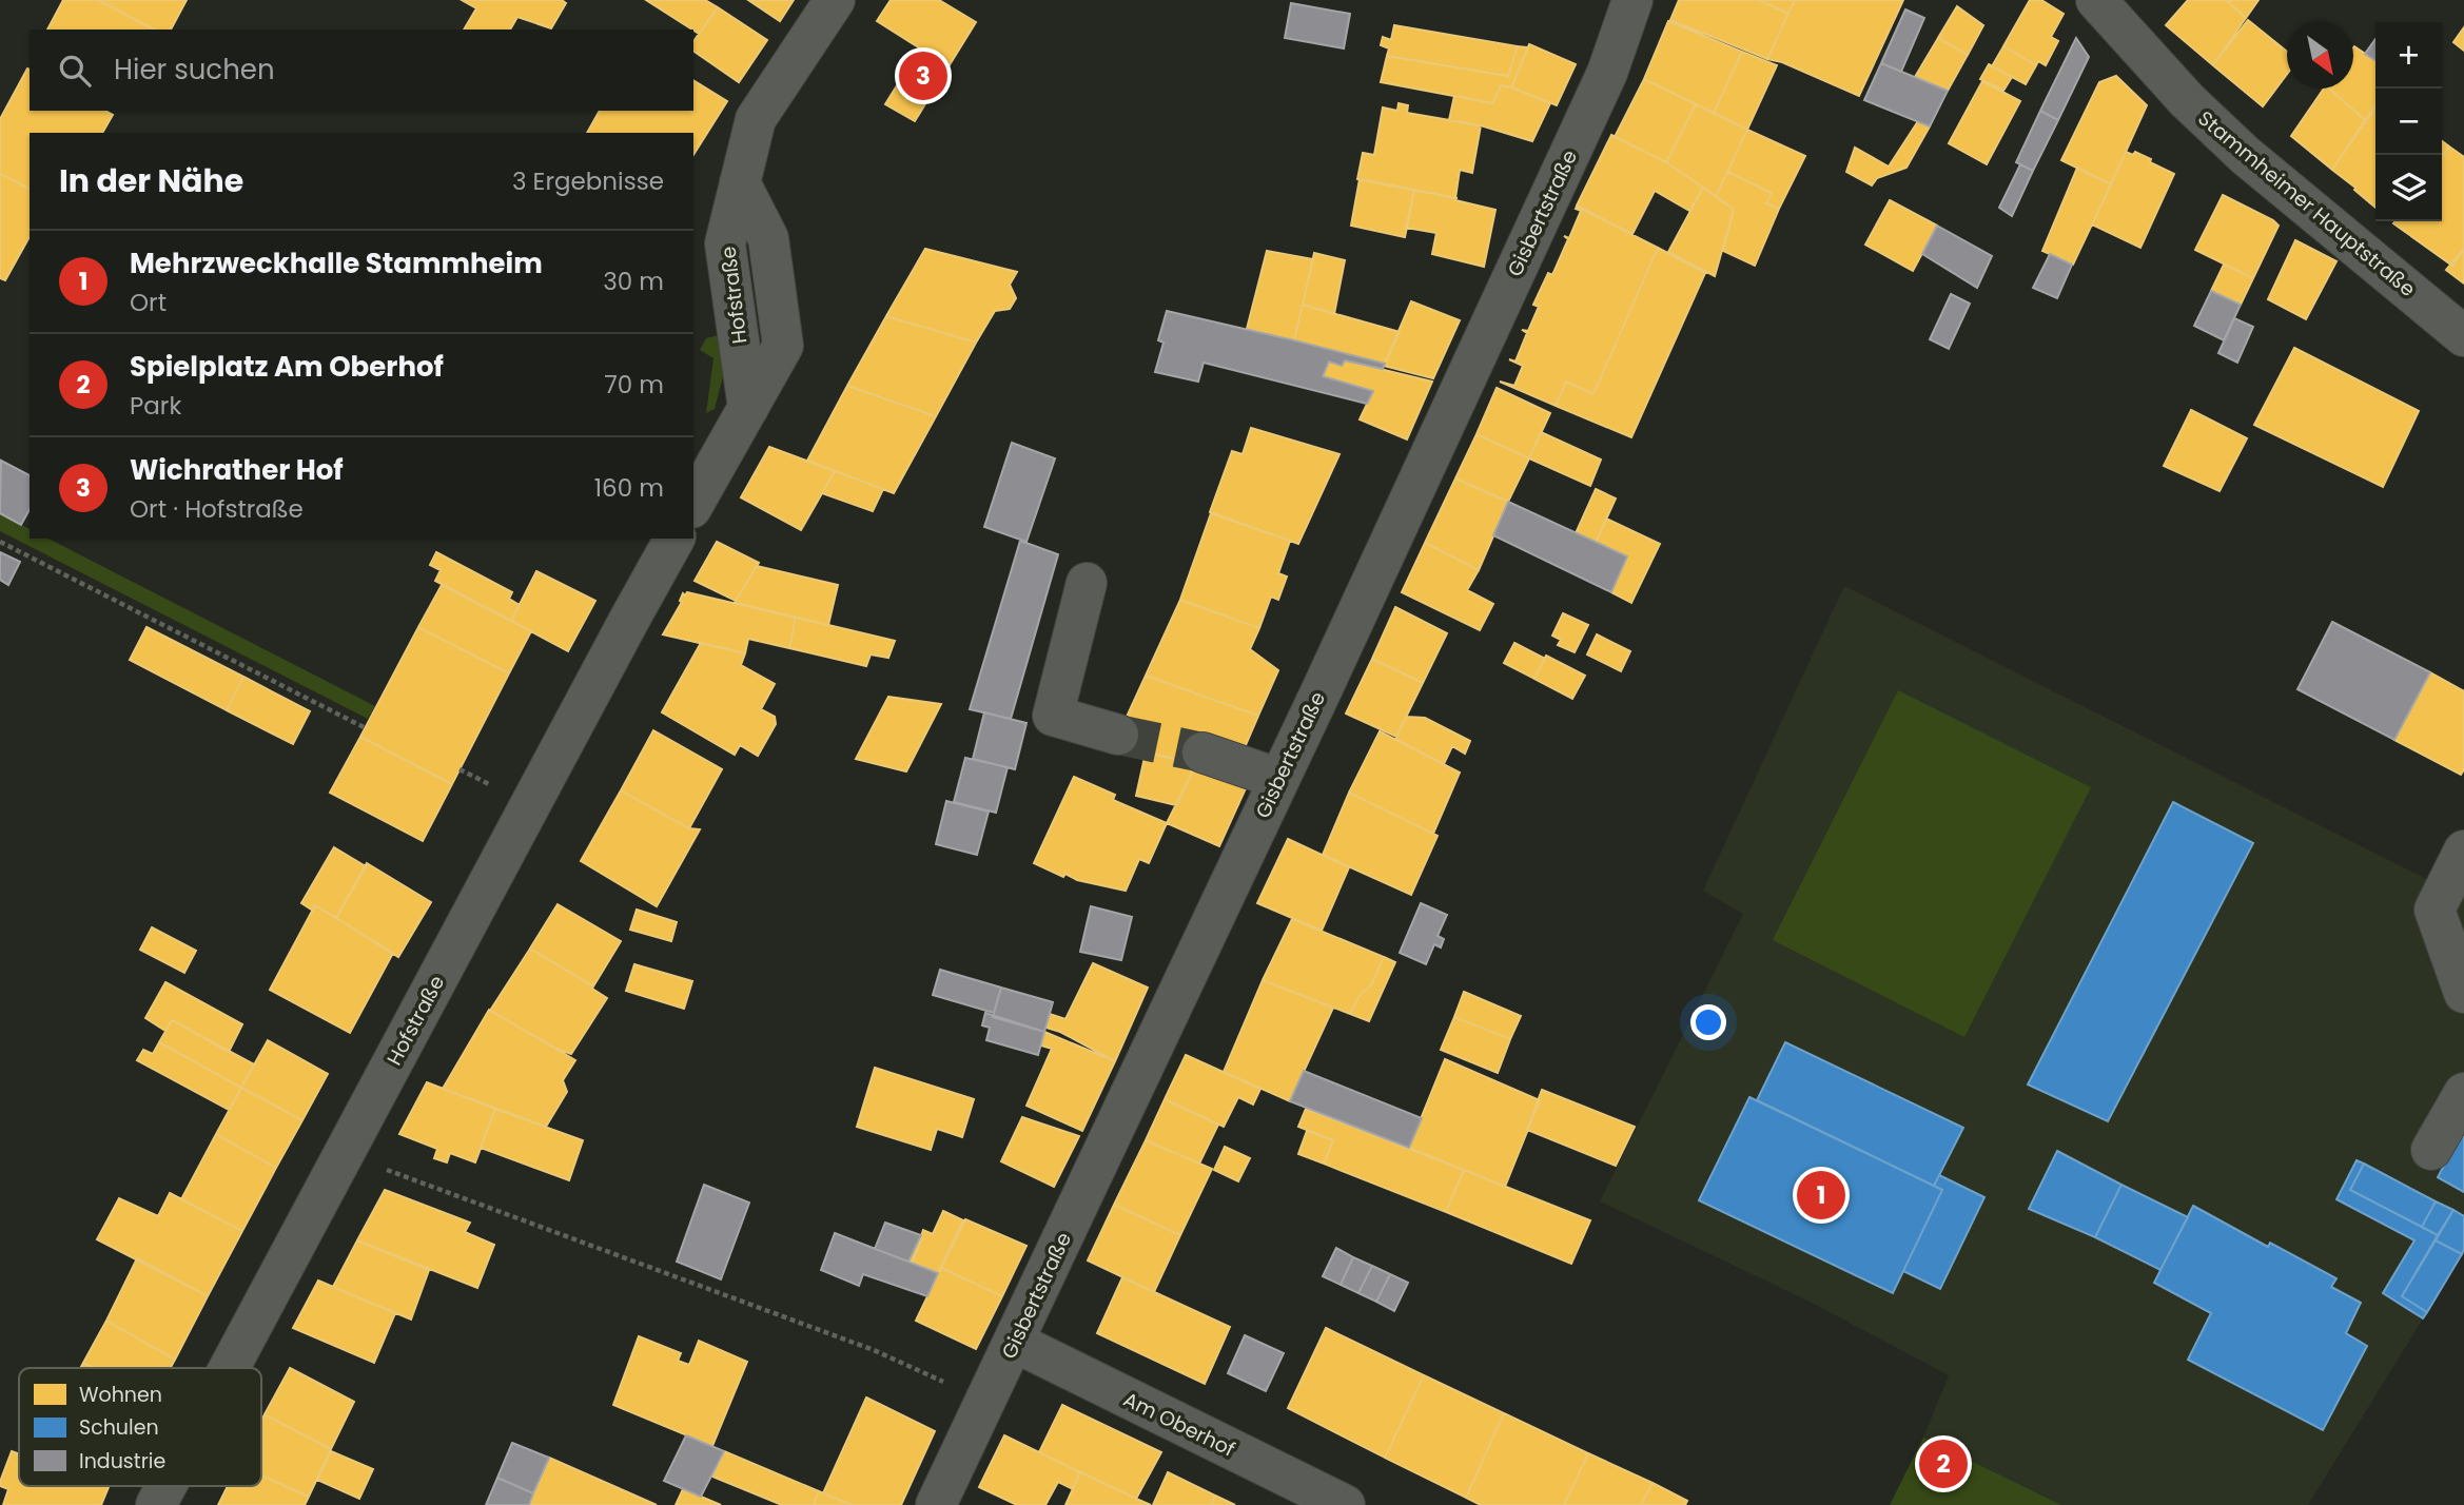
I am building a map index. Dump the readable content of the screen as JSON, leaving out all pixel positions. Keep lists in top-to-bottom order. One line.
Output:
{"streets":{"street":["Stammheimer Hauptstraße","Gisbertstraße","Hofstraße","Am Oberhof"]},"crossings":[["Gisbertstraße","Am Oberhof"]],"legend":["Wohnen","Schulen","Industrie"],"north":"bottom right","page":{"map_buttons":["+","−"],"search":"Hier suchen","pins":["3","1","2"],"heading":["In der Nähe","3 Ergebnisse"],"list":[{"mark":"1","name":"Mehrzweckhalle Stammheim","note":"Ort","value":"30 m"},{"mark":"2","name":"Spielplatz Am Oberhof","note":"Park","value":"70 m"},{"mark":"3","name":"Wichrather Hof","note":"Ort · Hofstraße","value":"160 m"}]}}
